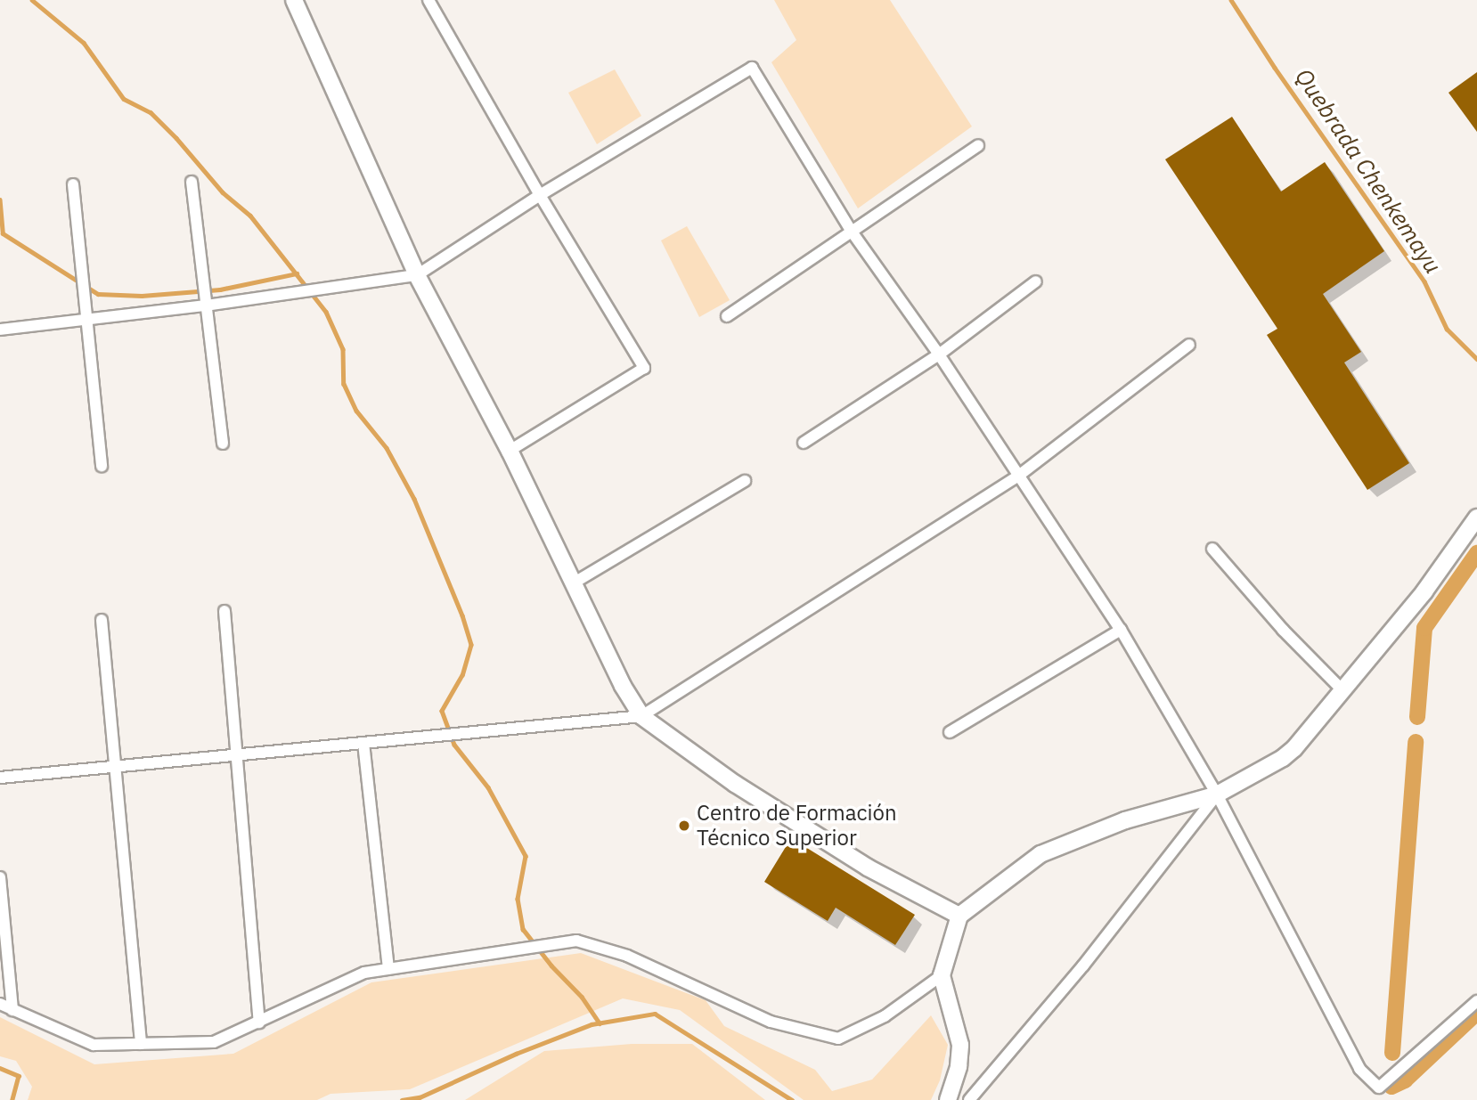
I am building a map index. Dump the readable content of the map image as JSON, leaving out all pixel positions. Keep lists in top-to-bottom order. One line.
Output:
{"water":["Quebrada Chenkemayu"],"places":["Centro de Formación Técnico Superior"]}
